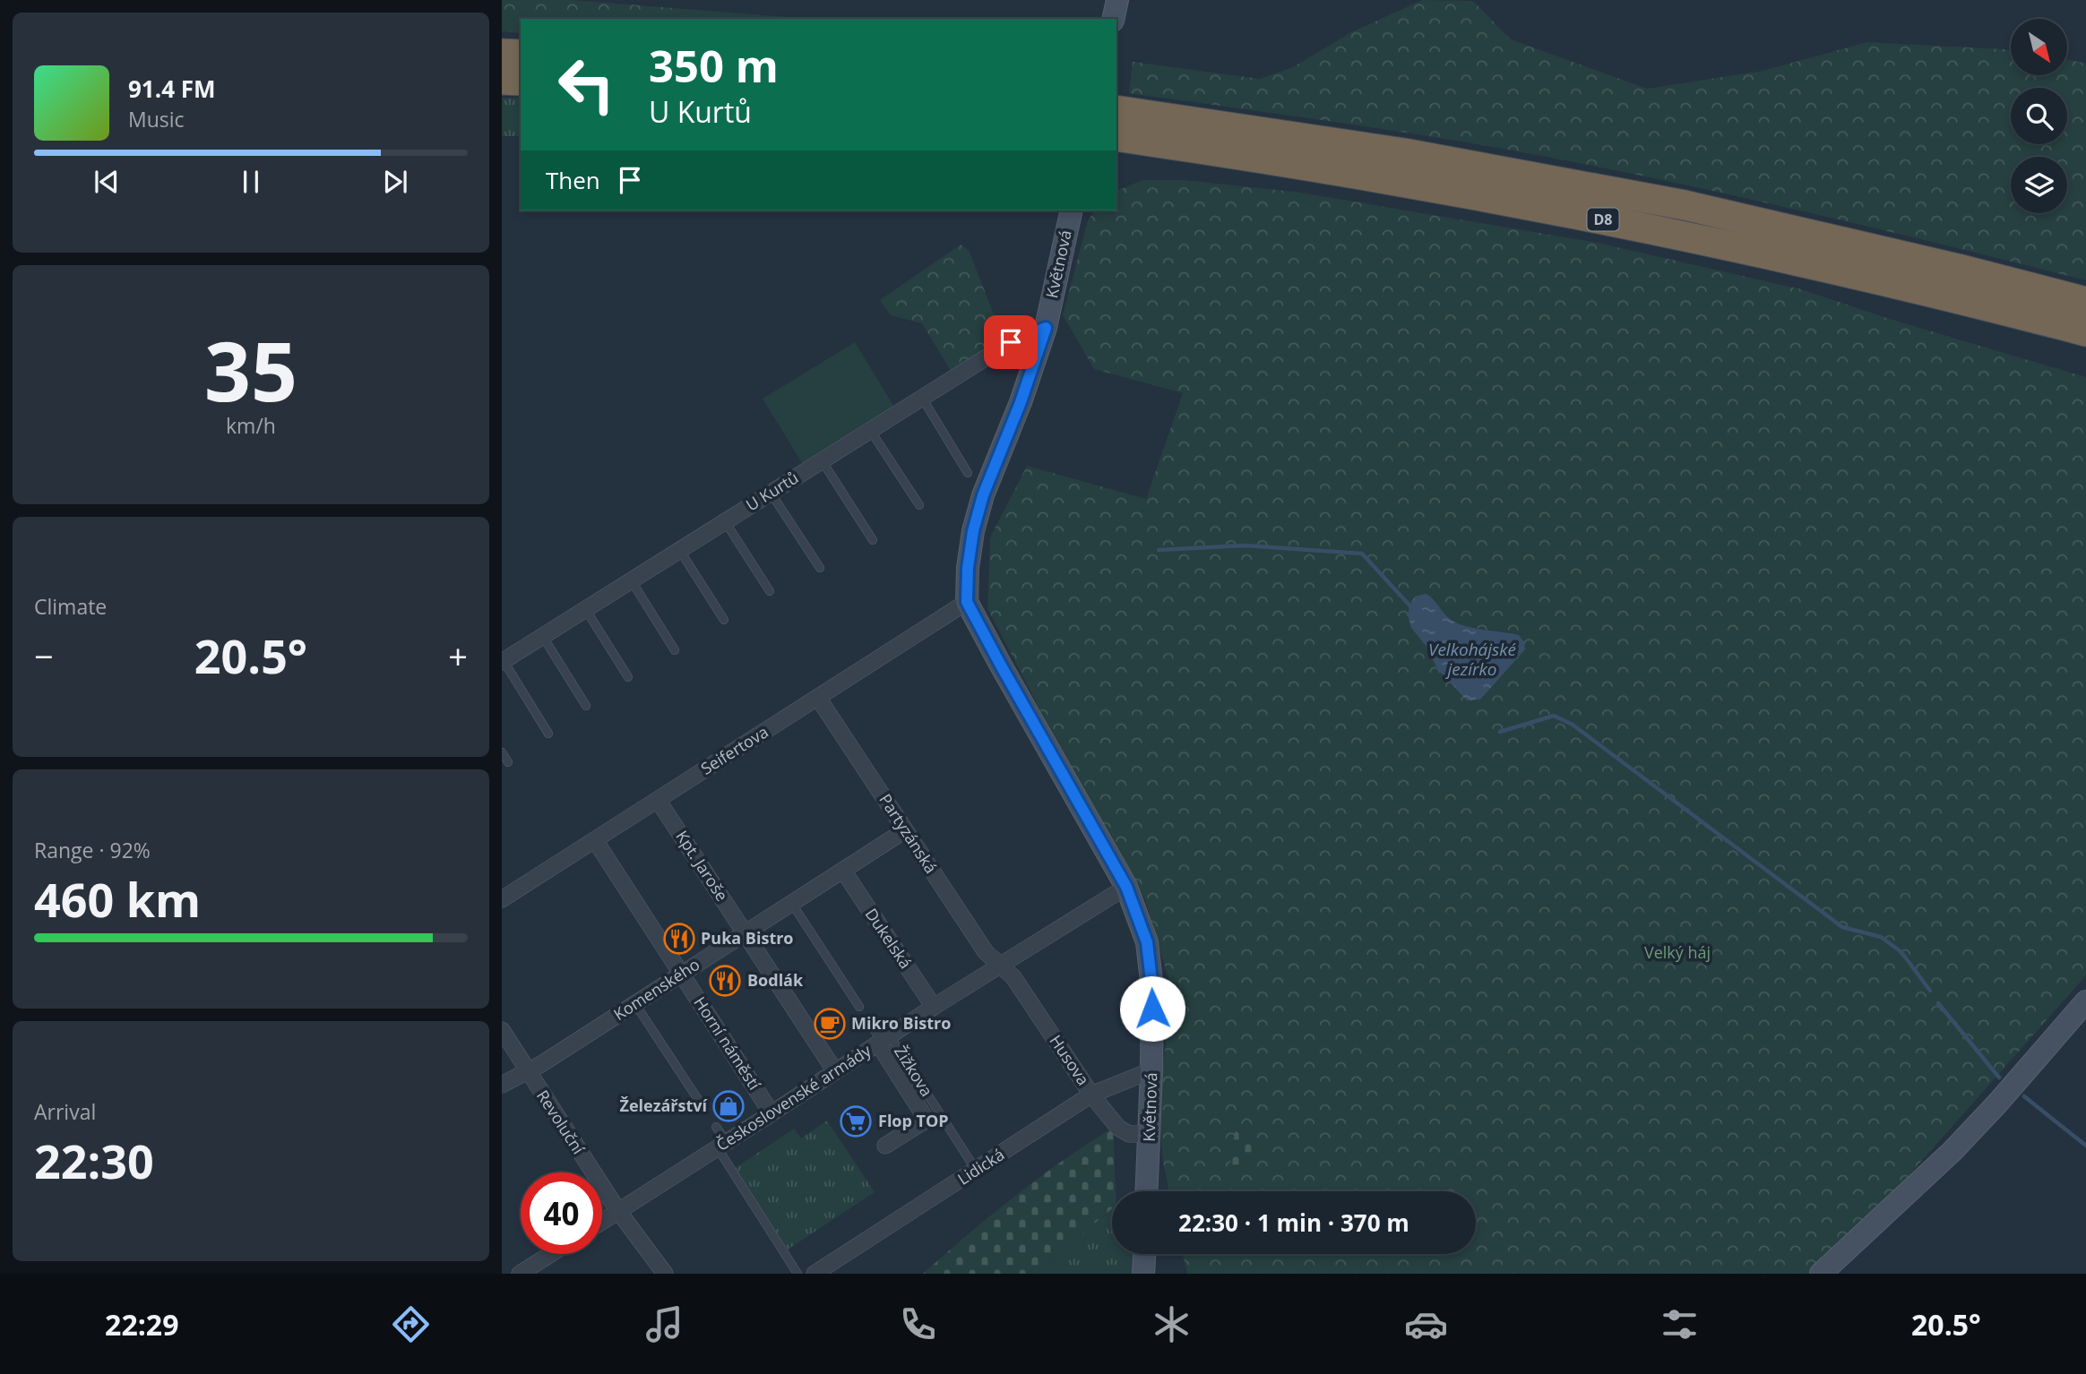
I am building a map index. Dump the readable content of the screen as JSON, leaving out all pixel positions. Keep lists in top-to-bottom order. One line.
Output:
{"streets":{"highway":["D8"],"street":["Květnová","U Kurtů","Seifertova","Partyzánská","Kpt. Jaroše","Dukelská","Komenského","Horní náměstí","Husova","Žižkova","Československé armády","Revoluční","Lidická"]},"crossings":[["Květnová","U Kurtů"],["Květnová","Seifertova"],["Květnová","Husova"],["Květnová","Československé armády"],["Květnová","Lidická"],["Seifertova","Partyzánská"],["Seifertova","Kpt. Jaroše"],["Seifertova","Horní náměstí"],["Partyzánská","Komenského"],["Partyzánská","Husova"],["Partyzánská","Československé armády"],["Kpt. Jaroše","Komenského"],["Dukelská","Komenského"],["Dukelská","Československé armády"],["Komenského","Horní náměstí"],["Komenského","Revoluční"],["Horní náměstí","Československé armády"],["Husova","Československé armády"],["Husova","Lidická"],["Žižkova","Československé armády"],["Žižkova","Lidická"],["Československé armády","Revoluční"]],"water":["Velkohájské jezírko"],"parks":["Velký háj"],"places":{"restaurant":["Puka Bistro","Bodlák"],"cafe":["Mikro Bistro"],"shop":["Železářství"],"supermarket":["Flop TOP"]},"north":"bottom right","page":{"turn":["350 m","U Kurtů"],"song":["91.4 FM","Music"],"then":"Then","tile":[["35","km/h"],"Climate",["Range · 92%","460 km"],["Arrival","22:30"]],"heat":["−","20.5°","+"],"limit":"40","trip":"22:30 · 1 min · 370 m","tabs":["22:29","20.5°"]}}
